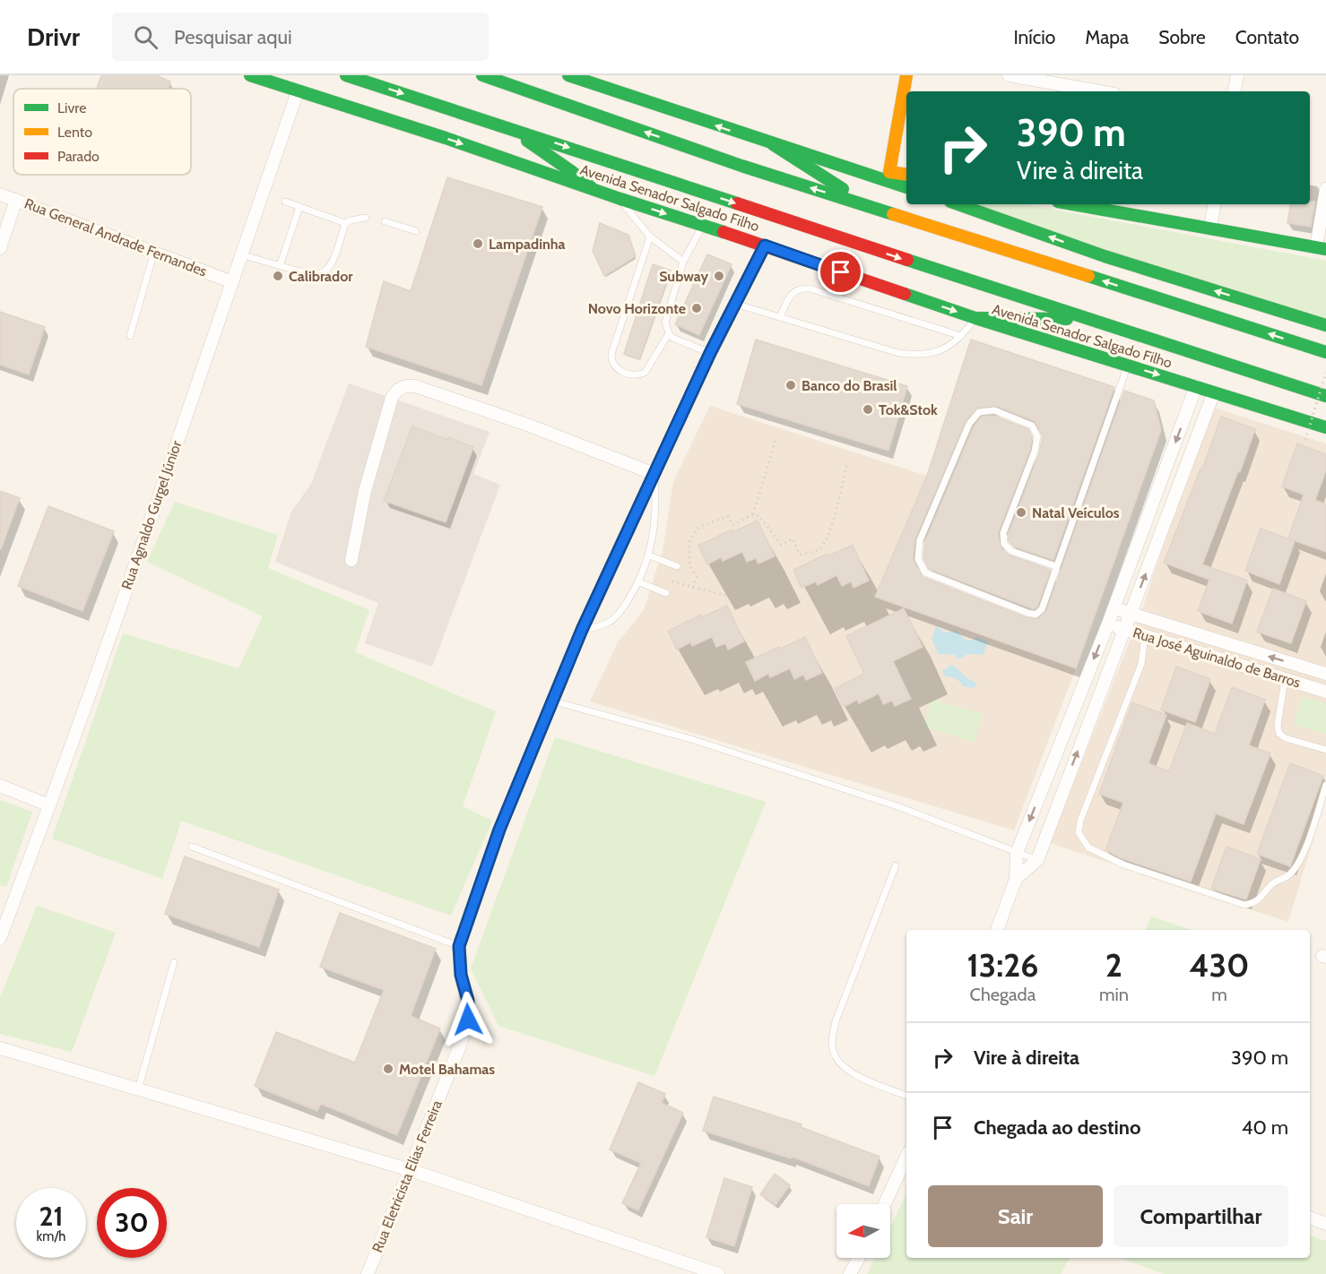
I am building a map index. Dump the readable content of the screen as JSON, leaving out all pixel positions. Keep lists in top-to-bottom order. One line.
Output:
{"streets":{"main road":["Avenida Senador Salgado Filho"],"street":["Rua General Andrade Fernandes","Rua Agnaldo Gurgel Júnior","Rua José Aguinaldo de Barros","Rua Eletricista Elias Ferreira"]},"crossings":[["Avenida Senador Salgado Filho","Rua Agnaldo Gurgel Júnior"],["Avenida Senador Salgado Filho","Rua Eletricista Elias Ferreira"],["Rua General Andrade Fernandes","Rua Agnaldo Gurgel Júnior"]],"places":["Lampadinha","Calibrador","Subway","Novo Horizonte","Banco do Brasil","Tok&Stok","Natal Veículos","Motel Bahamas"],"legend":["Livre","Lento","Parado"],"north":"left","page":{"header":"Drivr","search":"Pesquisar aqui","nav":["Início","Mapa","Sobre","Contato"],"turn":["390 m","Vire à direita"],"eta":["13:26","Chegada","2","min","430","m"],"list":[{"name":"Vire à direita","value":"390 m"},{"name":"Chegada ao destino","value":"40 m"}],"buttons":["Sair","Compartilhar"],"speed":"21 km/h","limit":"30"}}
